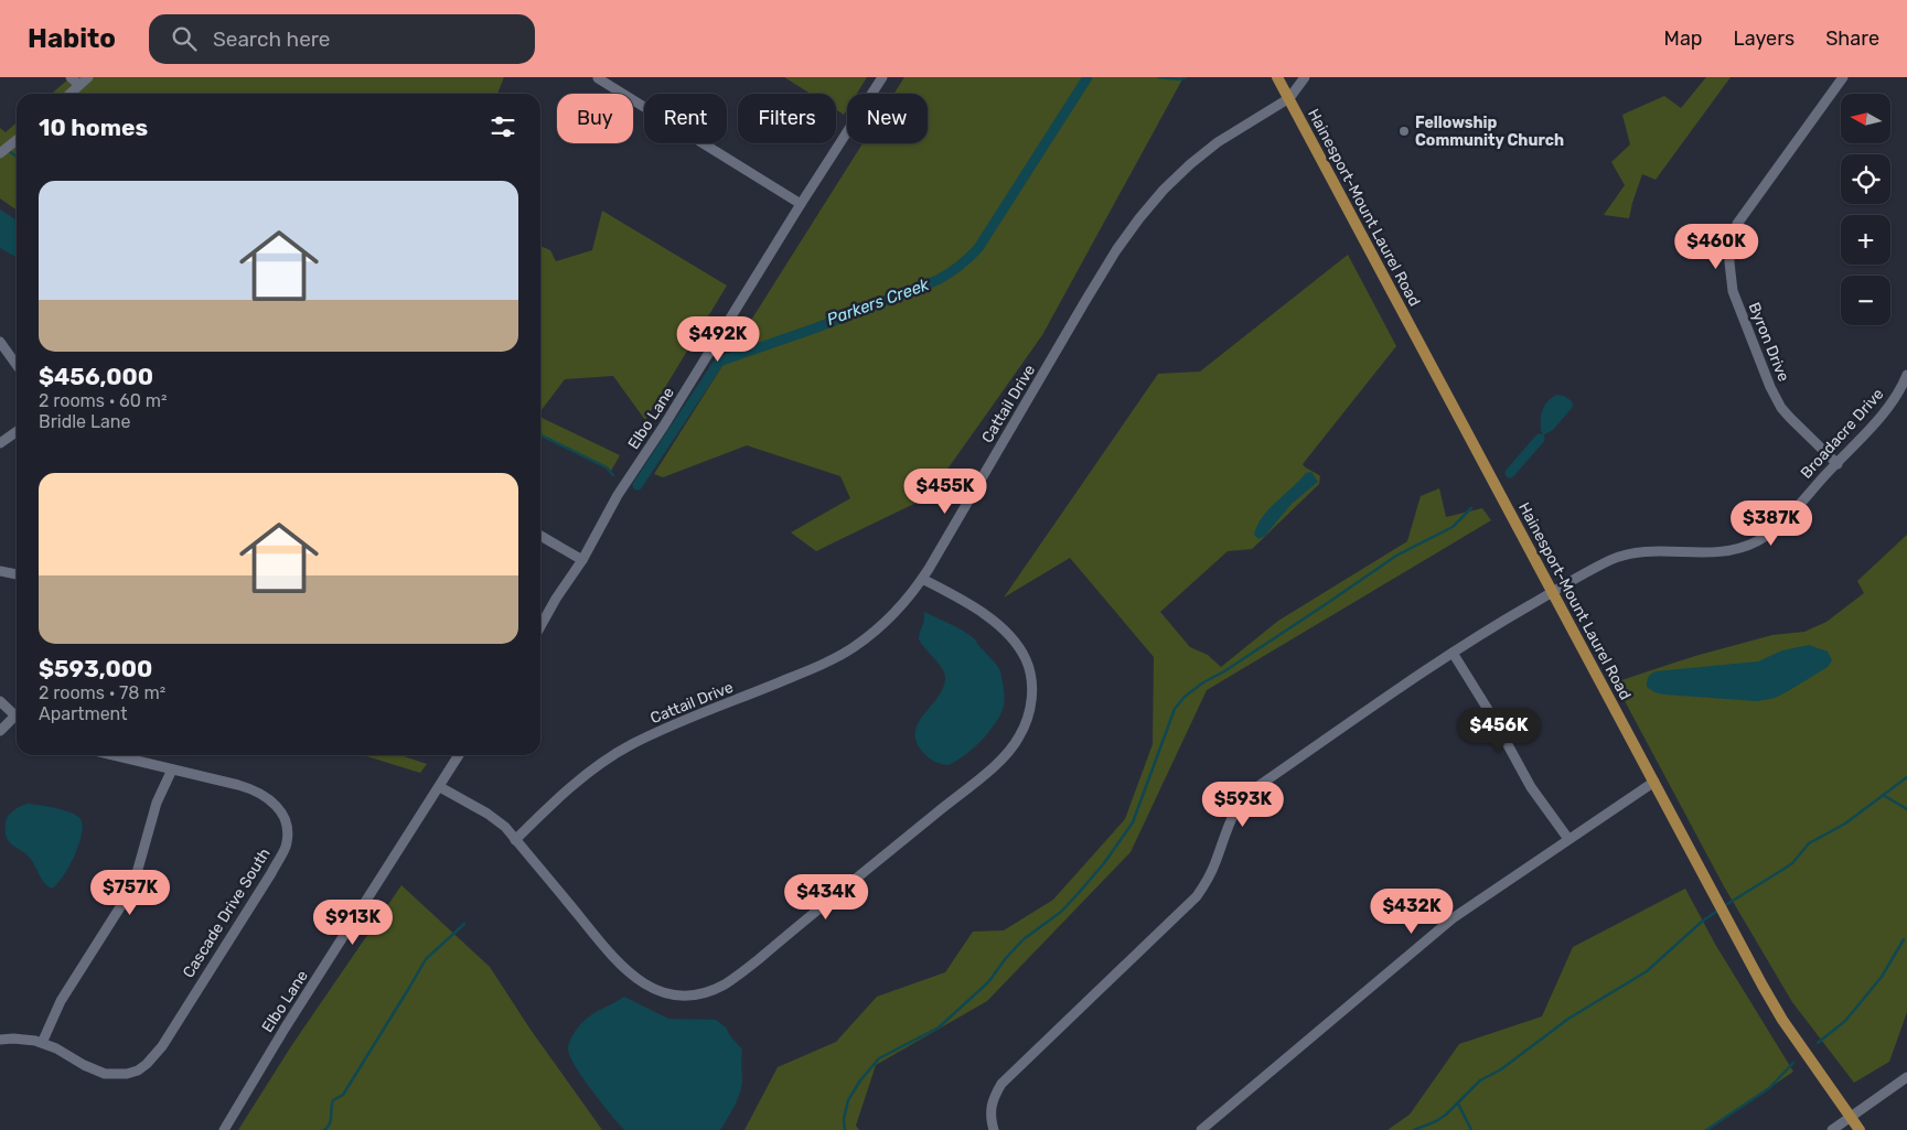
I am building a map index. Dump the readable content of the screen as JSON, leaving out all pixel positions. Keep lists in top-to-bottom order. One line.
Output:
{"streets":{"main road":["Hainesport-Mount Laurel Road"],"street":["Byron Drive","Cattail Drive","Elbo Lane","Broadacre Drive","Cascade Drive South"]},"crossings":[["Hainesport-Mount Laurel Road","Cattail Drive"],["Hainesport-Mount Laurel Road","Broadacre Drive"],["Byron Drive","Broadacre Drive"]],"water":["Parkers Creek"],"places":["Fellowship Community Church"],"north":"left","page":{"header":"Habito","search":"Search here","nav":["Map","Layers","Share"],"map_buttons":["+","−"],"chip":["Buy","Rent","Filters","New"],"heading":"10 homes","list":[{"name":"$456,000","note":"2 rooms · 60 m² · Bridle Lane"},{"name":"$593,000","note":"2 rooms · 78 m² · Apartment"}],"price":["$460K","$492K","$455K","$387K","$456K","$593K","$757K","$434K","$432K","$913K"]}}
